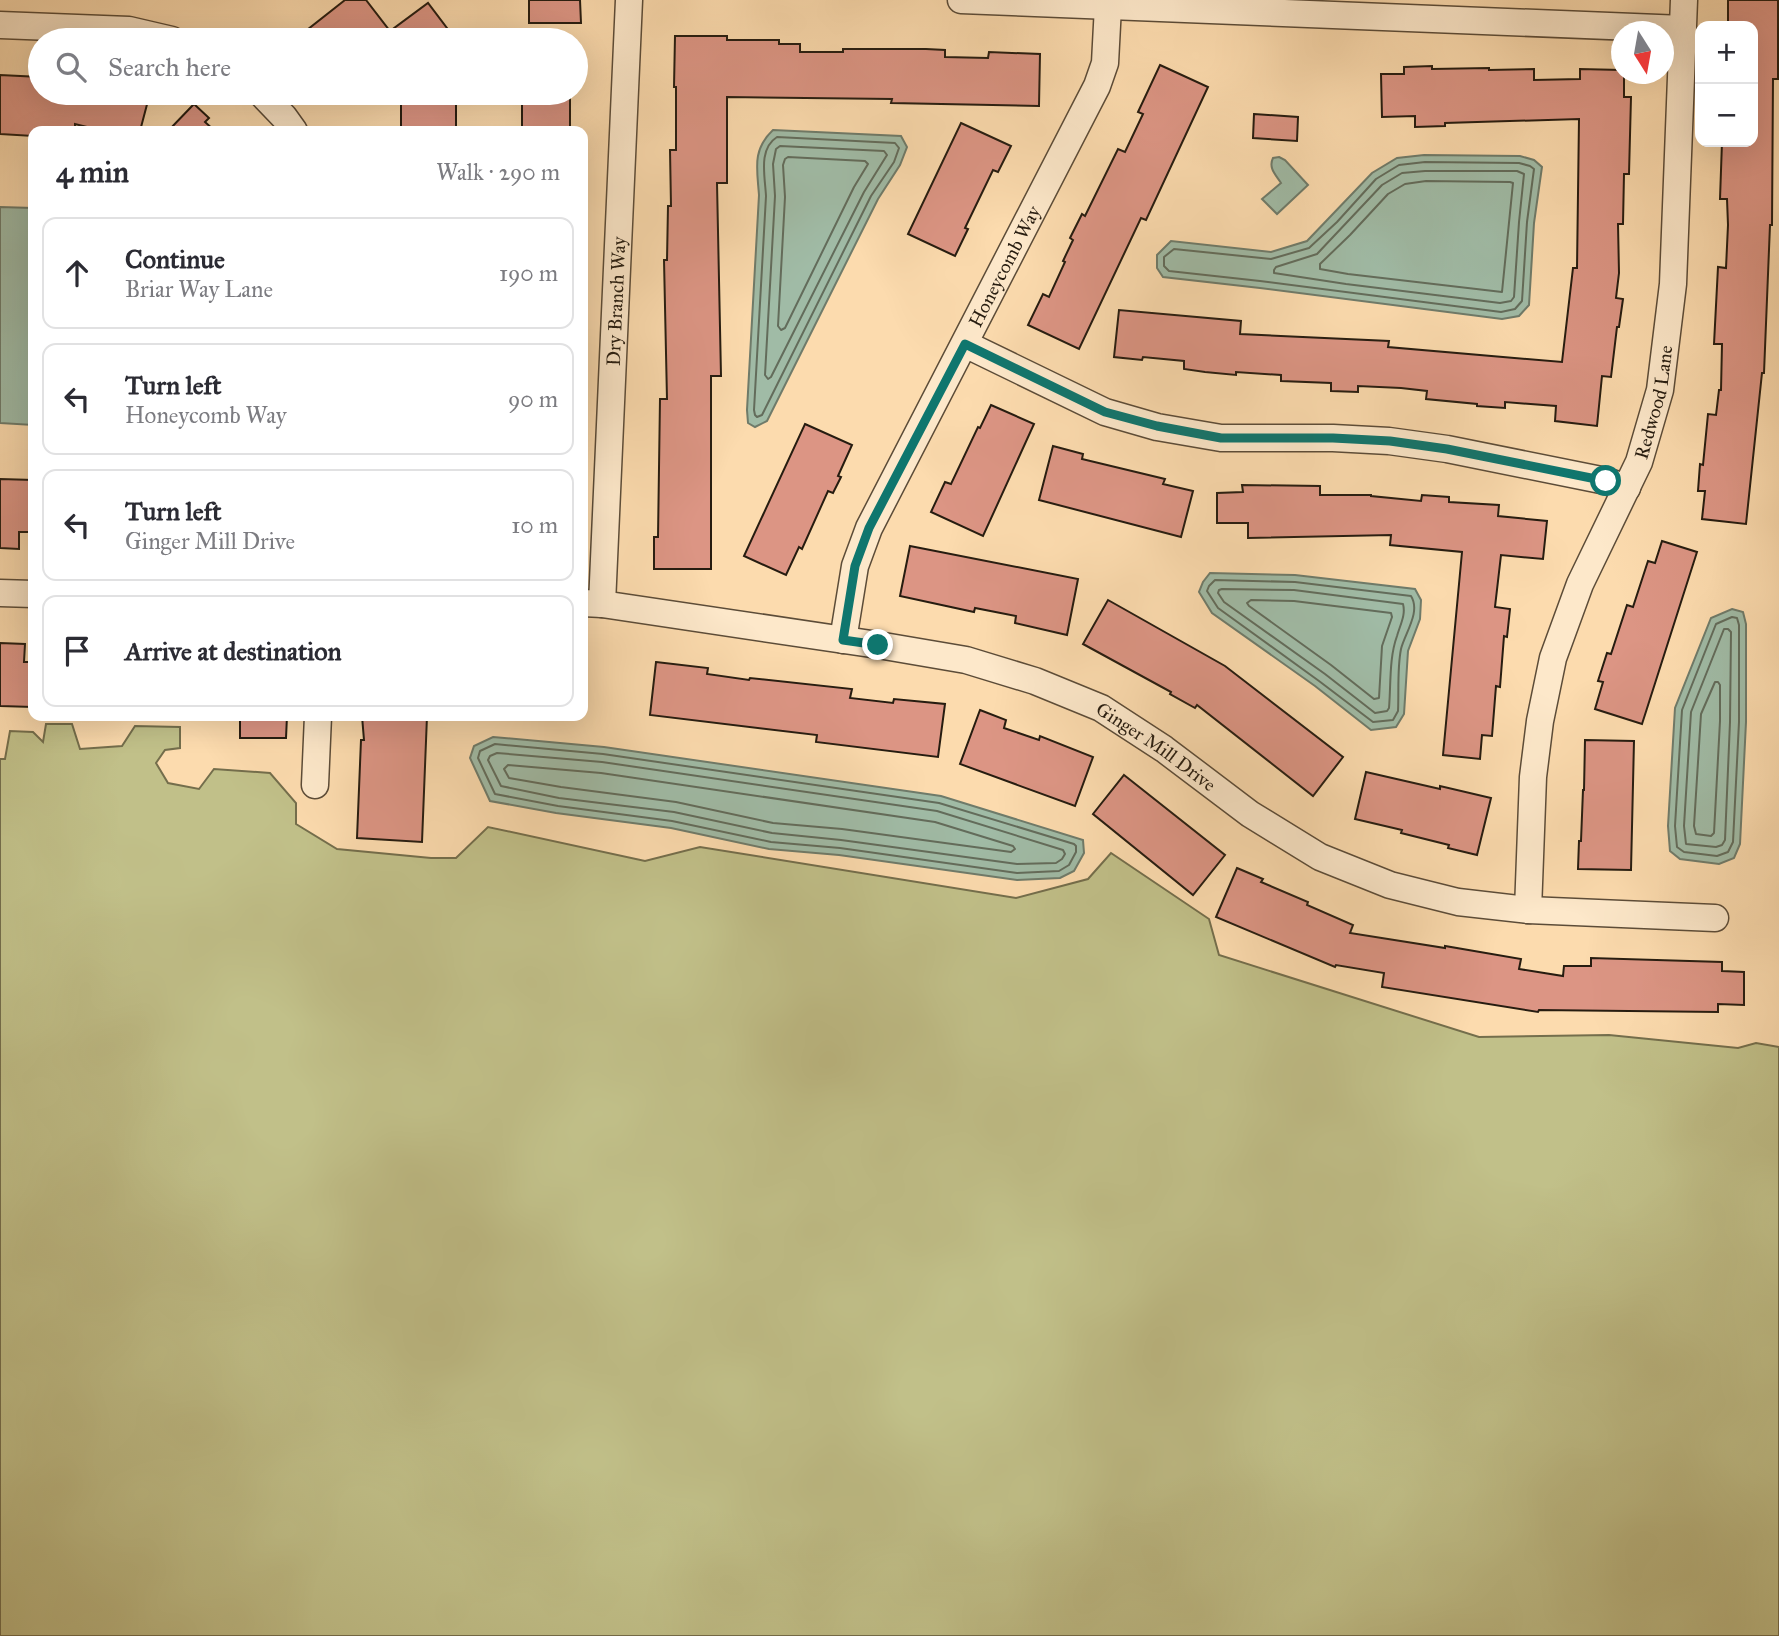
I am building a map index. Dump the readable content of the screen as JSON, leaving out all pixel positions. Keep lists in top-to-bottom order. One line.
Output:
{"streets":{"street":["Honeycomb Way","Dry Branch Way","Redwood Lane","Ginger Mill Drive"]},"crossings":[["Honeycomb Way","Ginger Mill Drive"],["Dry Branch Way","Ginger Mill Drive"],["Redwood Lane","Ginger Mill Drive"]],"north":"bottom","page":{"map_buttons":["+","−"],"search":"Search here","heading":["4 min","Walk · 290 m"],"list":[["Continue","Briar Way Lane","190 m"],["Turn left","Honeycomb Way","90 m"],["Turn left","Ginger Mill Drive","10 m"],"Arrive at destination"]}}
